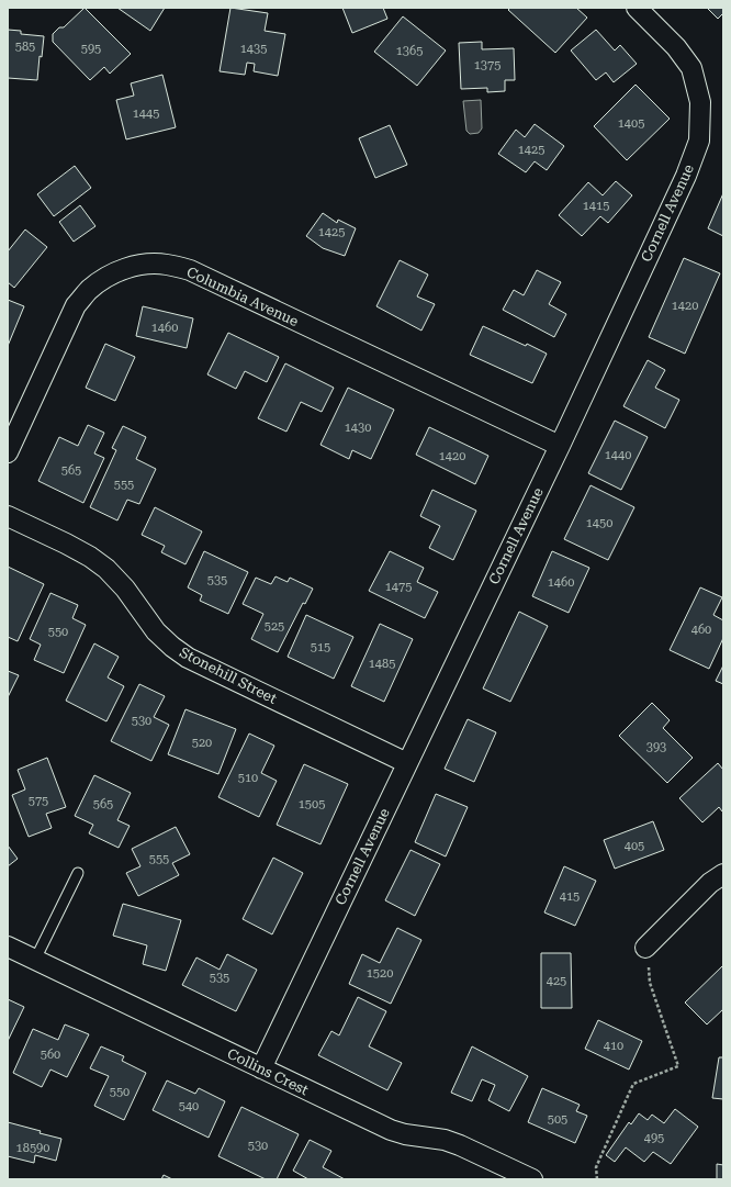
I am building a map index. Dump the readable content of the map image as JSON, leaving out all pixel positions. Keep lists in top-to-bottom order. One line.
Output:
{"streets":{"street":["Cornell Avenue","Columbia Avenue","Stonehill Street","Collins Crest"]},"crossings":[["Cornell Avenue","Columbia Avenue"],["Cornell Avenue","Stonehill Street"],["Cornell Avenue","Collins Crest"]],"house_numbers":["585","595","1435","1365","1375","1445","1405","1425","1415","1425","1420","1460","1430","1440","1420","565","555","1450","535","1460","1475","525","460","550","515","1485","530","520","393","510","575","565","1505","405","555","415","1520","535","425","410","560","550","540","505","495","530","18590"]}
